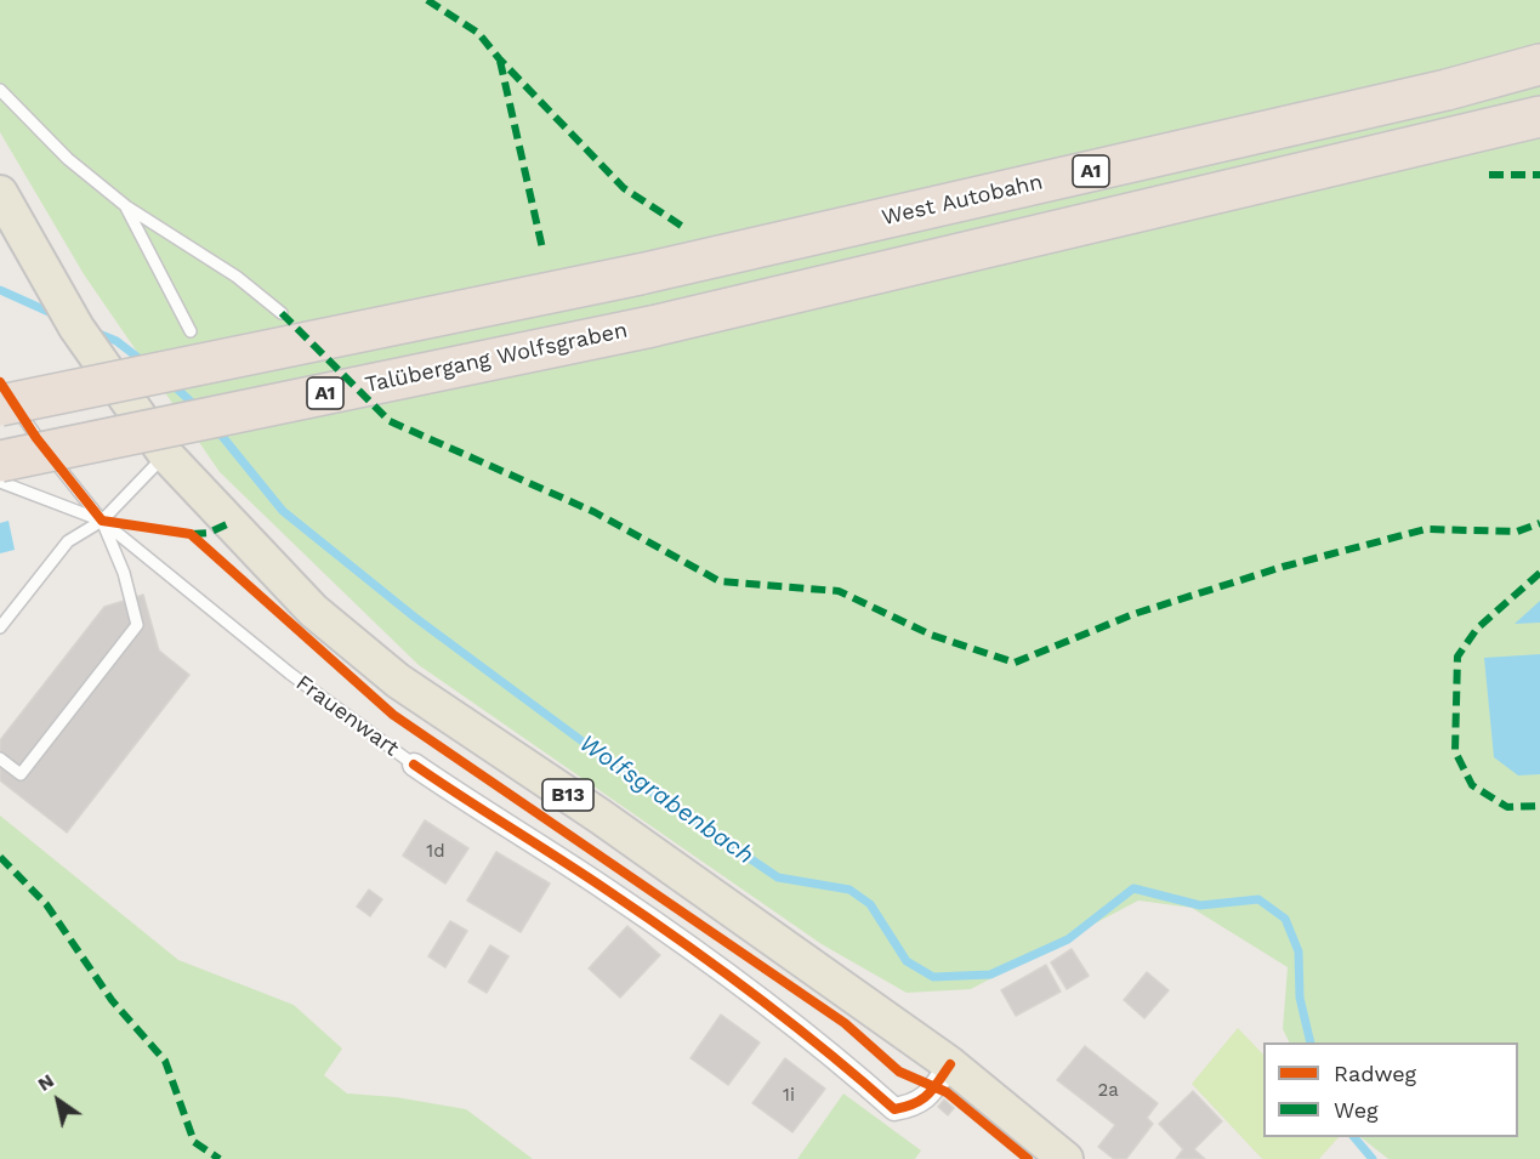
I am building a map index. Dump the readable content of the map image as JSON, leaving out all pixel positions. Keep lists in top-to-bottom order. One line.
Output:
{"streets":{"highway":["A1","West Autobahn","Talübergang Wolfsgraben"],"main road":["B13"],"street":["Frauenwart"]},"crossings":[["Frauenwart","B13"]],"water":["Wolfsgrabenbach"],"house_numbers":["1d","2a","1i"],"legend":["Radweg","Weg"],"north":"top left"}
